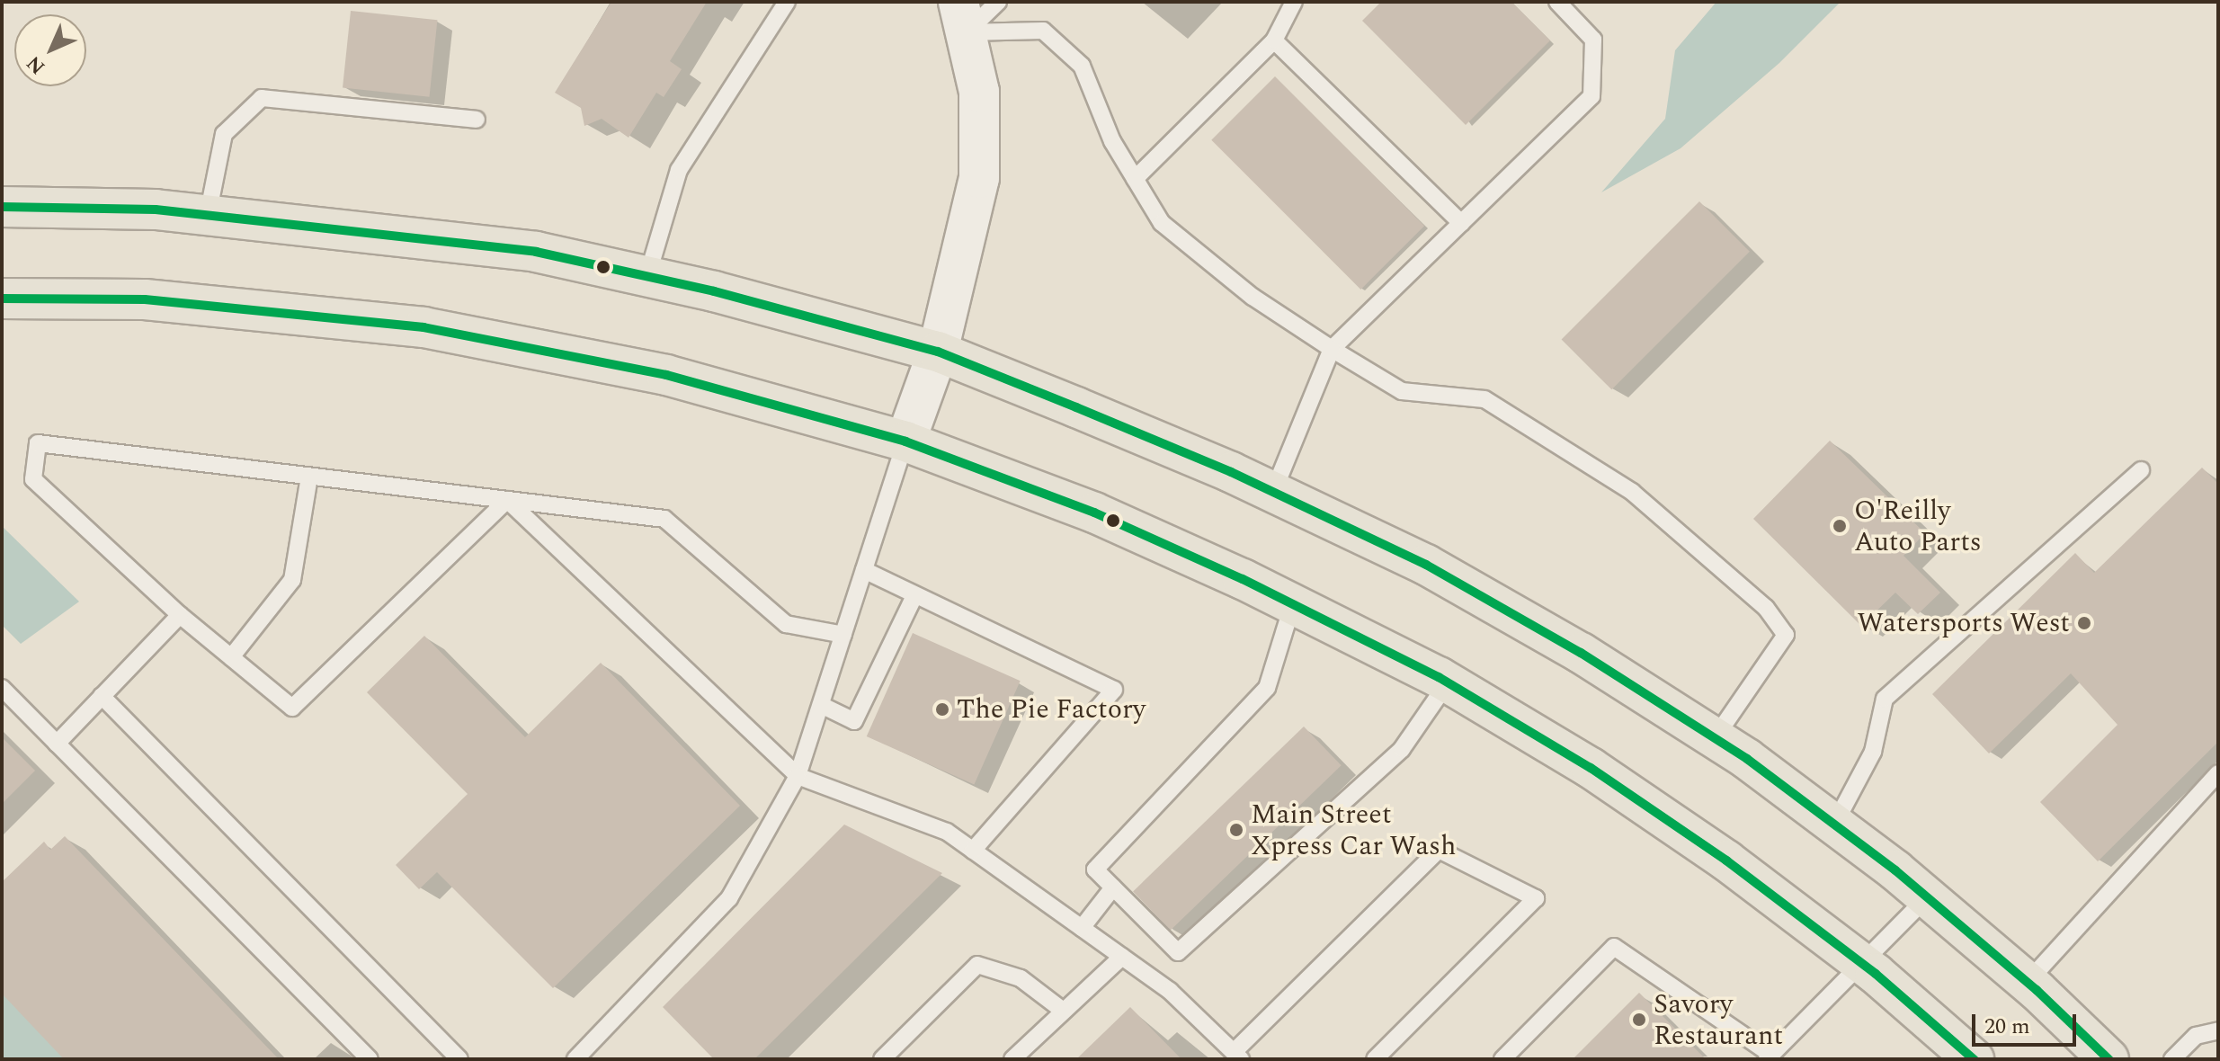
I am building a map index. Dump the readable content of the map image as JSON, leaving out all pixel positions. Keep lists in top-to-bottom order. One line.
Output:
{"places":["O'Reilly Auto Parts","Watersports West","The Pie Factory","Main Street Xpress Car Wash","Savory Restaurant"],"scale_bar":"20 m","north":"bottom left"}
